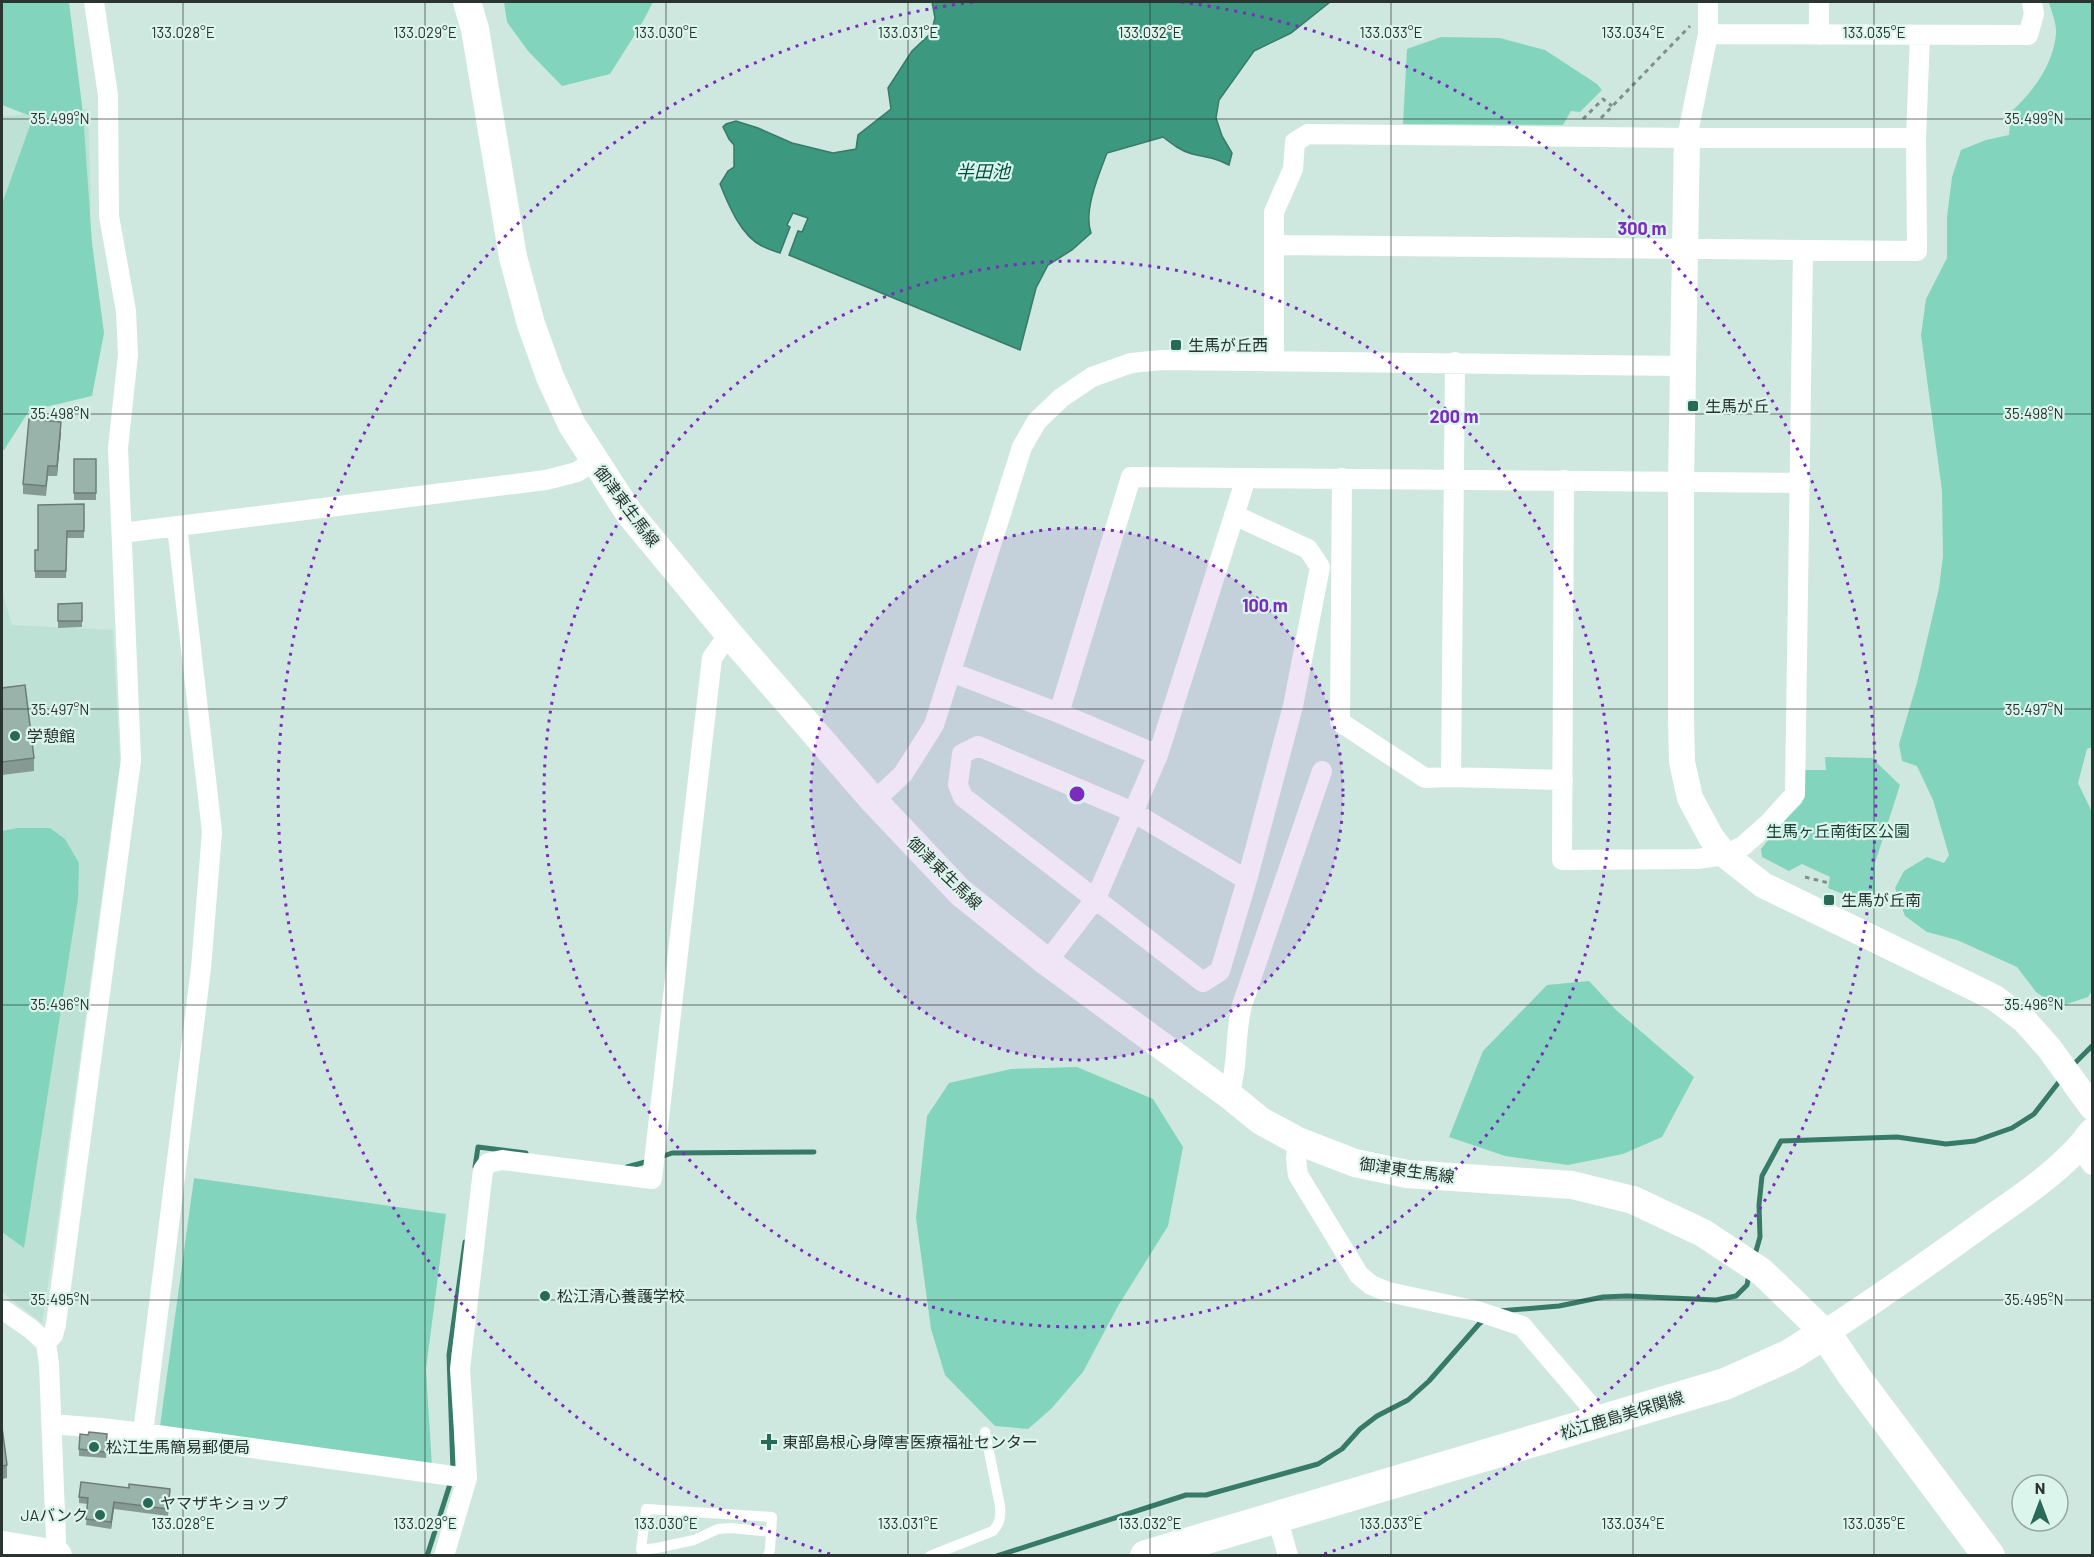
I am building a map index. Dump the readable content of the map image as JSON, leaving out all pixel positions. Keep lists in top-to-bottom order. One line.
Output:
{"streets":{"main road":["御津東生馬線","松江鹿島美保関線"]},"crossings":[["御津東生馬線","松江鹿島美保関線"]],"water":["半田池"],"parks":["生馬ヶ丘南街区公園"],"places":{"transit":["生馬が丘西","生馬が丘","生馬が丘南"],"other":["学憩館","松江清心養護学校","松江生馬簡易郵便局","ヤマザキショップ","JAバンク"],"health":["東部島根心身障害医療福祉センター"]},"north":"top","coordinates":["133.028°E","133.029°E","133.030°E","133.031°E","133.032°E","133.033°E","133.034°E","133.035°E","35.499°N","35.498°N","35.497°N","35.496°N","35.495°N"],"rings":["300 m","200 m","100 m"]}
